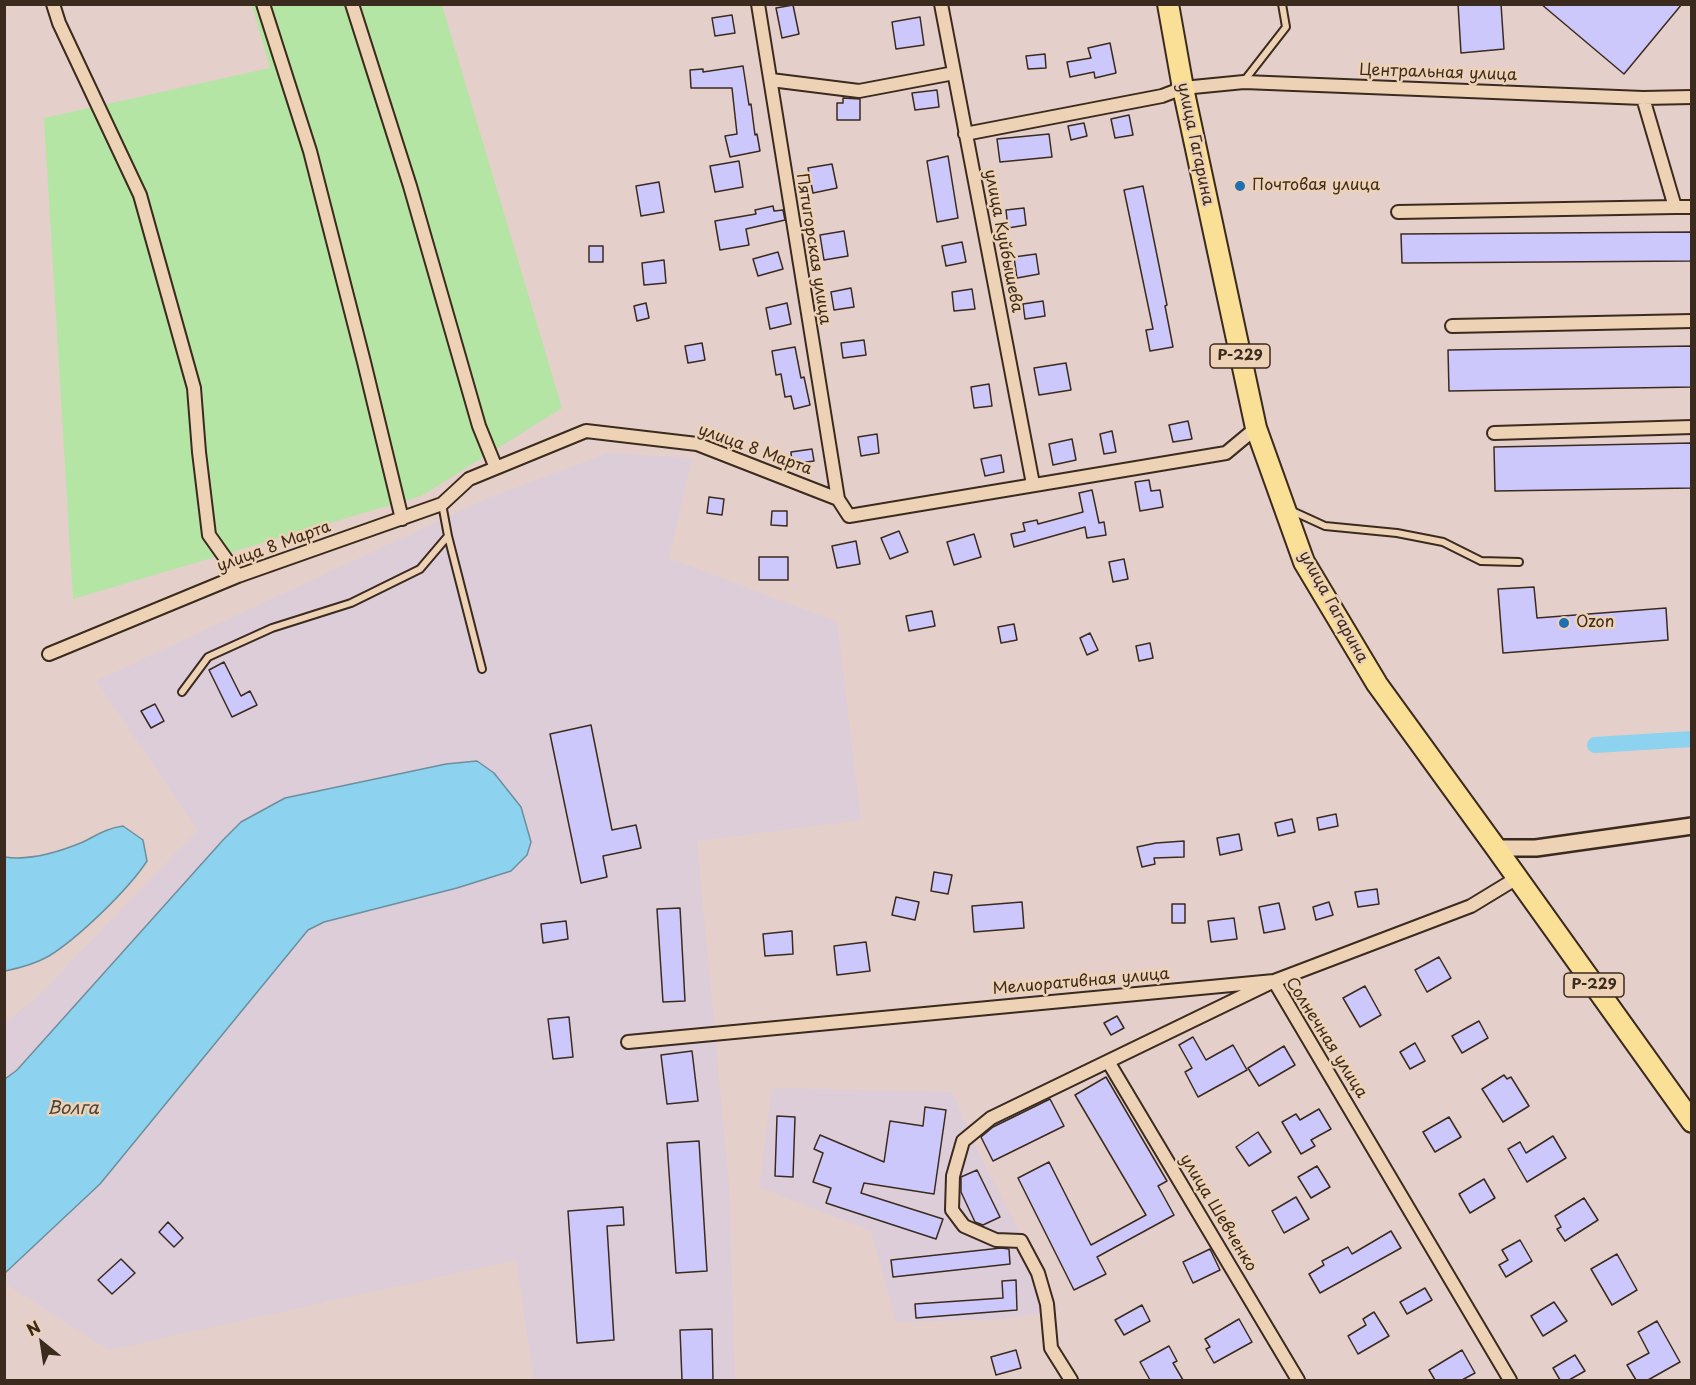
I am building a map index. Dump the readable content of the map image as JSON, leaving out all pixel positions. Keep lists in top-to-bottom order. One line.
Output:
{"streets":{"main road":["улица Гагарина","Р-229"],"street":["Центральная улица","улица Куйбышева","Пятигорская улица","улица 8 Марта","Мелиоративная улица","Солнечная улица","улица Шевченко"]},"crossings":[["Центральная улица","улица Гагарина"],["Центральная улица","улица Куйбышева"],["улица Гагарина","улица 8 Марта"],["улица Гагарина","Мелиоративная улица"],["улица Куйбышева","улица 8 Марта"],["Пятигорская улица","улица 8 Марта"],["Мелиоративная улица","Солнечная улица"],["Солнечная улица","улица Шевченко"]],"water":["Волга"],"places":["Почтовая улица","Ozon"],"north":"top left"}
